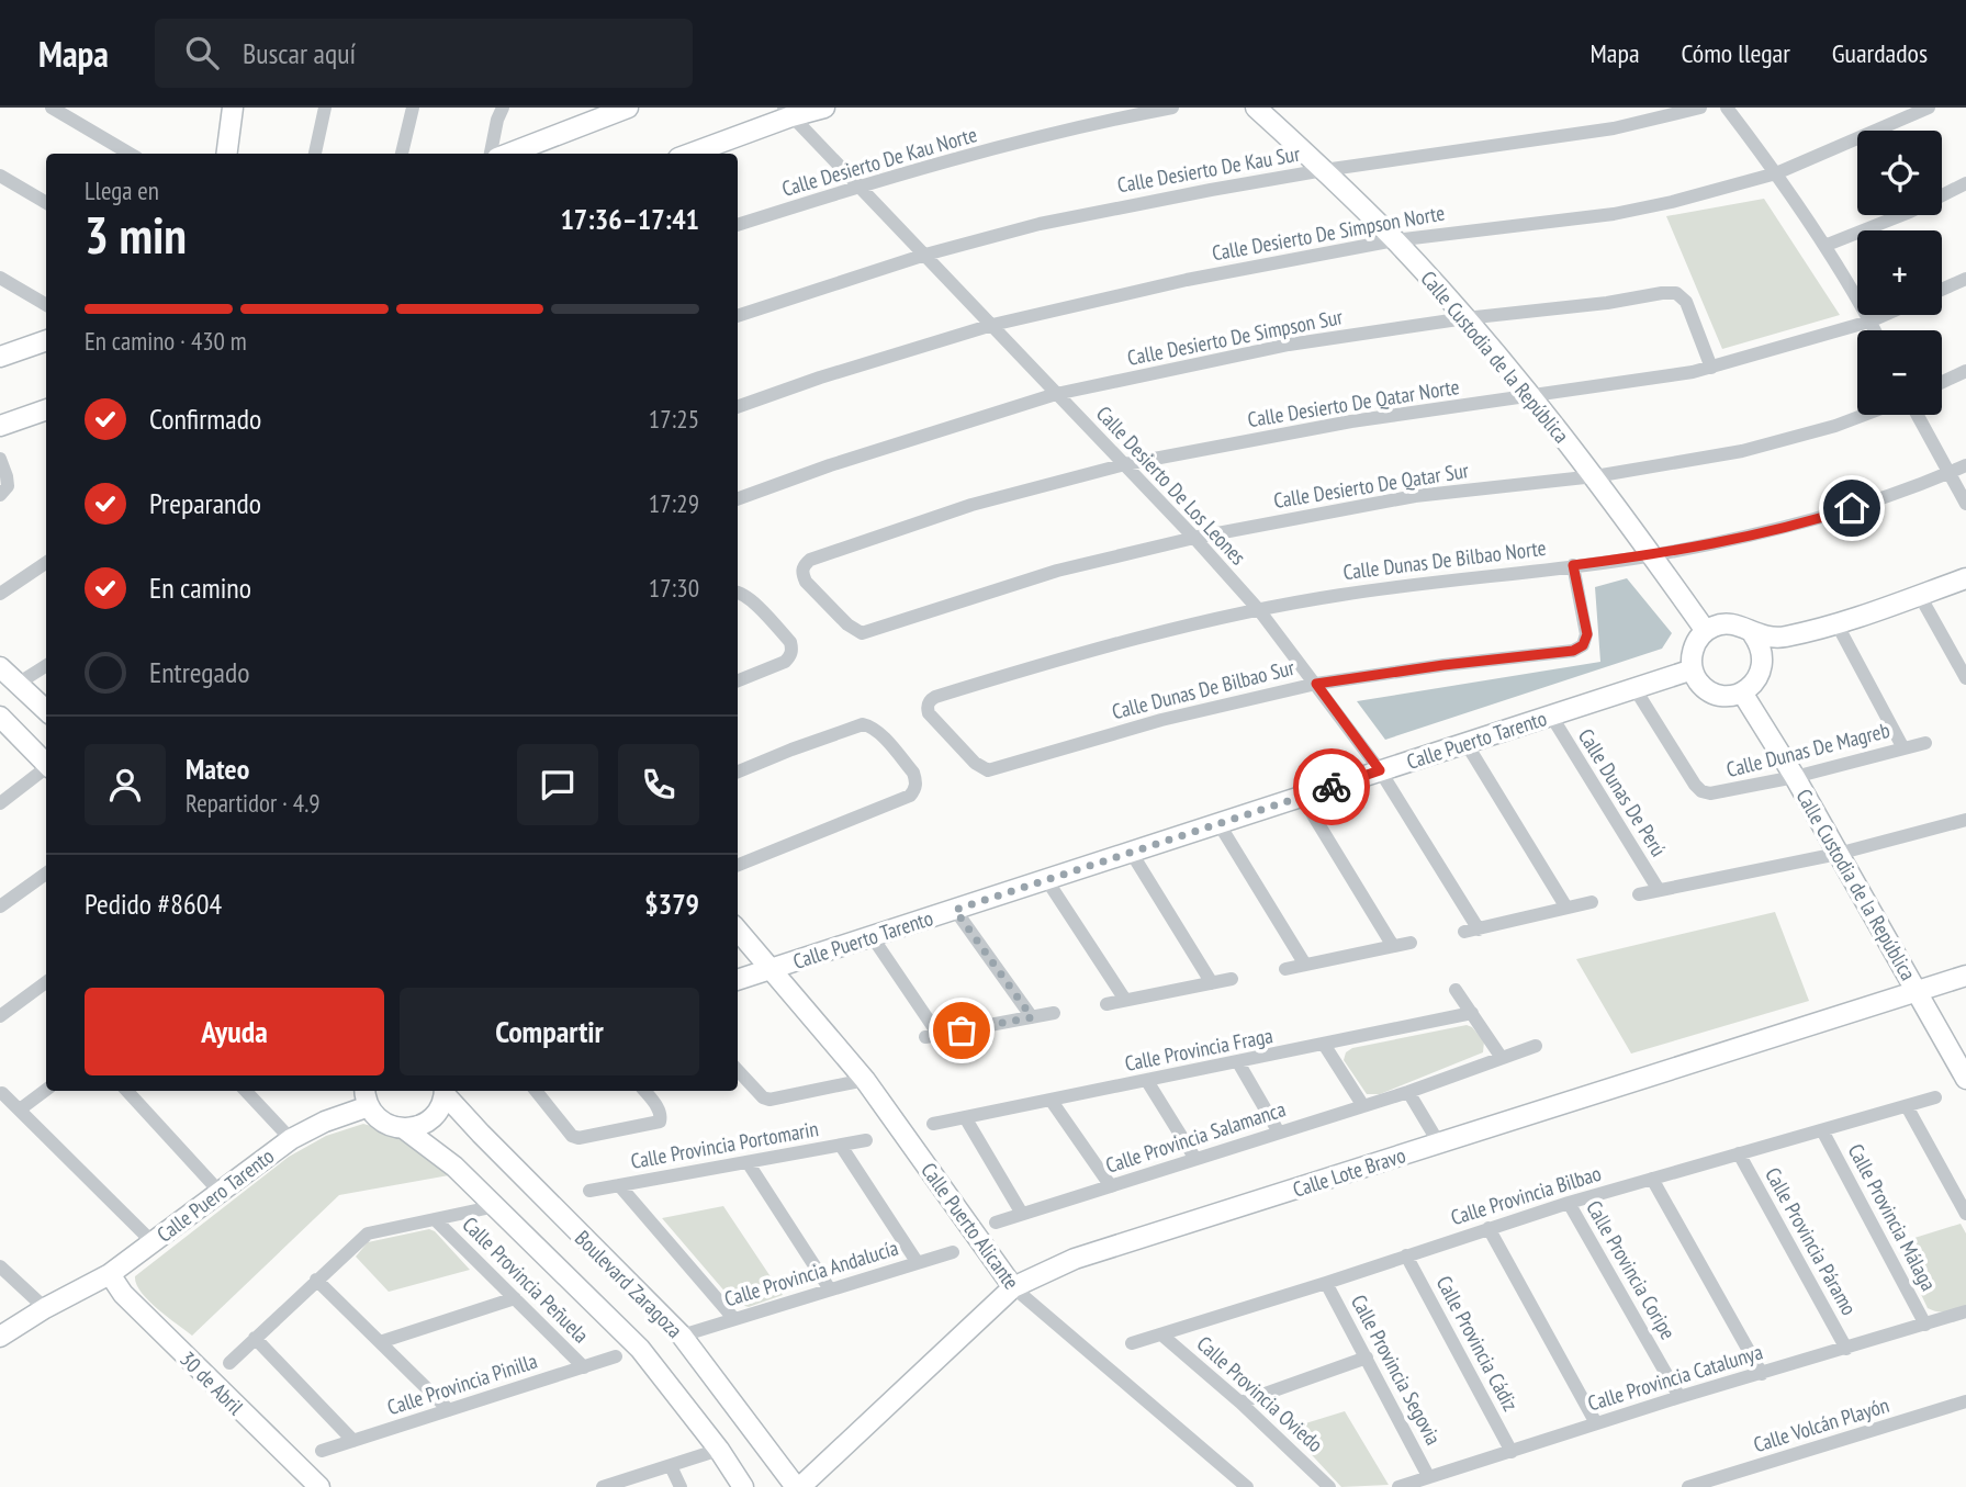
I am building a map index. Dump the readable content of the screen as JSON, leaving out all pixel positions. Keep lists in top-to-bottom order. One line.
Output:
{"streets":{"street":["Calle Desierto De Kau Norte","Calle Desierto De Kau Sur","Calle Desierto De Simpson Norte","Calle Desierto De Simpson Sur","Calle Custodia de la República","Calle Desierto De Qatar Norte","Calle Desierto De Los Leones","Calle Desierto De Qatar Sur","Calle Dunas De Bilbao Norte","Calle Dunas De Bilbao Sur","Calle Puerto Tarento","Calle Dunas De Magreb","Calle Dunas De Perú","Calle Provincia Fraga","Calle Provincia Salamanca","Calle Provincia Portomarin","Calle Lote Bravo","Calle Puero Tarento","Calle Provincia Bilbao","Calle Provincia Málaga","Calle Puerto Alicante","Calle Provincia Páramo","Calle Provincia Coripe","Calle Provincia Andalucía","Calle Provincia Peñuela","Boulevard Zaragoza","Calle Provincia Cádiz","Calle Provincia Segovia","Calle Provincia Catalunya","30 de Abril","Calle Provincia Pinilla","Calle Provincia Oviedo","Calle Volcán Playón"]},"crossings":[["Calle Desierto De Kau Norte","Calle Desierto De Los Leones"],["Calle Desierto De Kau Sur","Calle Custodia de la República"],["Calle Desierto De Kau Sur","Calle Desierto De Los Leones"],["Calle Desierto De Simpson Norte","Calle Custodia de la República"],["Calle Desierto De Simpson Norte","Calle Desierto De Los Leones"],["Calle Desierto De Simpson Sur","Calle Custodia de la República"],["Calle Desierto De Simpson Sur","Calle Desierto De Qatar Norte"],["Calle Desierto De Simpson Sur","Calle Desierto De Los Leones"],["Calle Custodia de la República","Calle Desierto De Qatar Norte"],["Calle Custodia de la República","Calle Desierto De Qatar Sur"],["Calle Custodia de la República","Calle Dunas De Bilbao Norte"],["Calle Custodia de la República","Calle Puerto Tarento"],["Calle Custodia de la República","Calle Dunas De Magreb"],["Calle Custodia de la República","Calle Lote Bravo"],["Calle Desierto De Qatar Norte","Calle Desierto De Los Leones"],["Calle Desierto De Qatar Norte","Calle Desierto De Qatar Sur"],["Calle Desierto De Los Leones","Calle Desierto De Qatar Sur"],["Calle Desierto De Los Leones","Calle Dunas De Bilbao Norte"],["Calle Desierto De Los Leones","Calle Dunas De Bilbao Sur"],["Calle Desierto De Los Leones","Calle Puerto Tarento"],["Calle Dunas De Bilbao Norte","Calle Dunas De Bilbao Sur"],["Calle Puerto Tarento","Calle Dunas De Magreb"],["Calle Puerto Tarento","Calle Dunas De Perú"],["Calle Puerto Tarento","Calle Puerto Alicante"],["Calle Lote Bravo","Calle Puerto Alicante"],["Calle Lote Bravo","Boulevard Zaragoza"],["Calle Puero Tarento","Boulevard Zaragoza"],["Calle Puero Tarento","30 de Abril"],["Calle Provincia Bilbao","Calle Provincia Málaga"],["Calle Provincia Bilbao","Calle Provincia Páramo"],["Calle Provincia Bilbao","Calle Provincia Coripe"],["Calle Provincia Bilbao","Calle Provincia Cádiz"],["Calle Provincia Bilbao","Calle Provincia Segovia"],["Calle Provincia Bilbao","Calle Provincia Oviedo"],["Calle Provincia Málaga","Calle Provincia Catalunya"],["Calle Provincia Páramo","Calle Provincia Catalunya"],["Calle Provincia Coripe","Calle Provincia Catalunya"],["Calle Provincia Andalucía","Boulevard Zaragoza"],["Calle Provincia Peñuela","Calle Provincia Pinilla"],["Calle Provincia Cádiz","Calle Provincia Catalunya"],["Calle Provincia Segovia","Calle Provincia Catalunya"]],"page":{"header":"Mapa","search":"Buscar aquí","nav":["Mapa","Cómo llegar","Guardados"],"map_buttons":["+","−"],"heading":["3 min","Llega en","17:36–17:41"],"panel":["Mateo","Repartidor · 4.9","Pedido #8604","$379"],"bar":"En camino · 430 m","list":[["Confirmado","17:25"],["Preparando","17:29"],["En camino","17:30"],"Entregado"],"buttons":["Ayuda","Compartir"]}}
